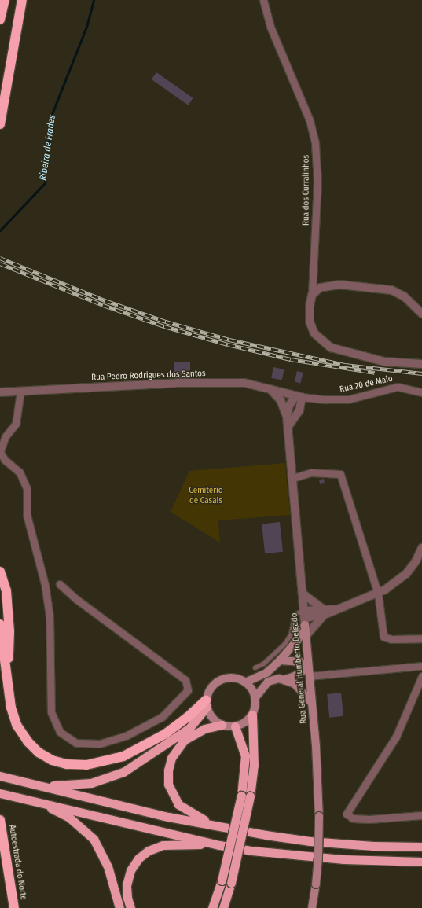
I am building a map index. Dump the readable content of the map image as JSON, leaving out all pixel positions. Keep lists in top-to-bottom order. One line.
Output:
{"streets":{"highway":["Autoestrada do Norte"],"main road":["Rua General Humberto Delgado"],"street":["Rua dos Curralinhos","Rua Pedro Rodrigues dos Santos","Rua 20 de Maio"]},"crossings":[["Rua Pedro Rodrigues dos Santos","Rua 20 de Maio"],["Rua Pedro Rodrigues dos Santos","Rua General Humberto Delgado"]],"water":["Ribeira de Frades"],"parks":["Cemitério de Casais"]}
